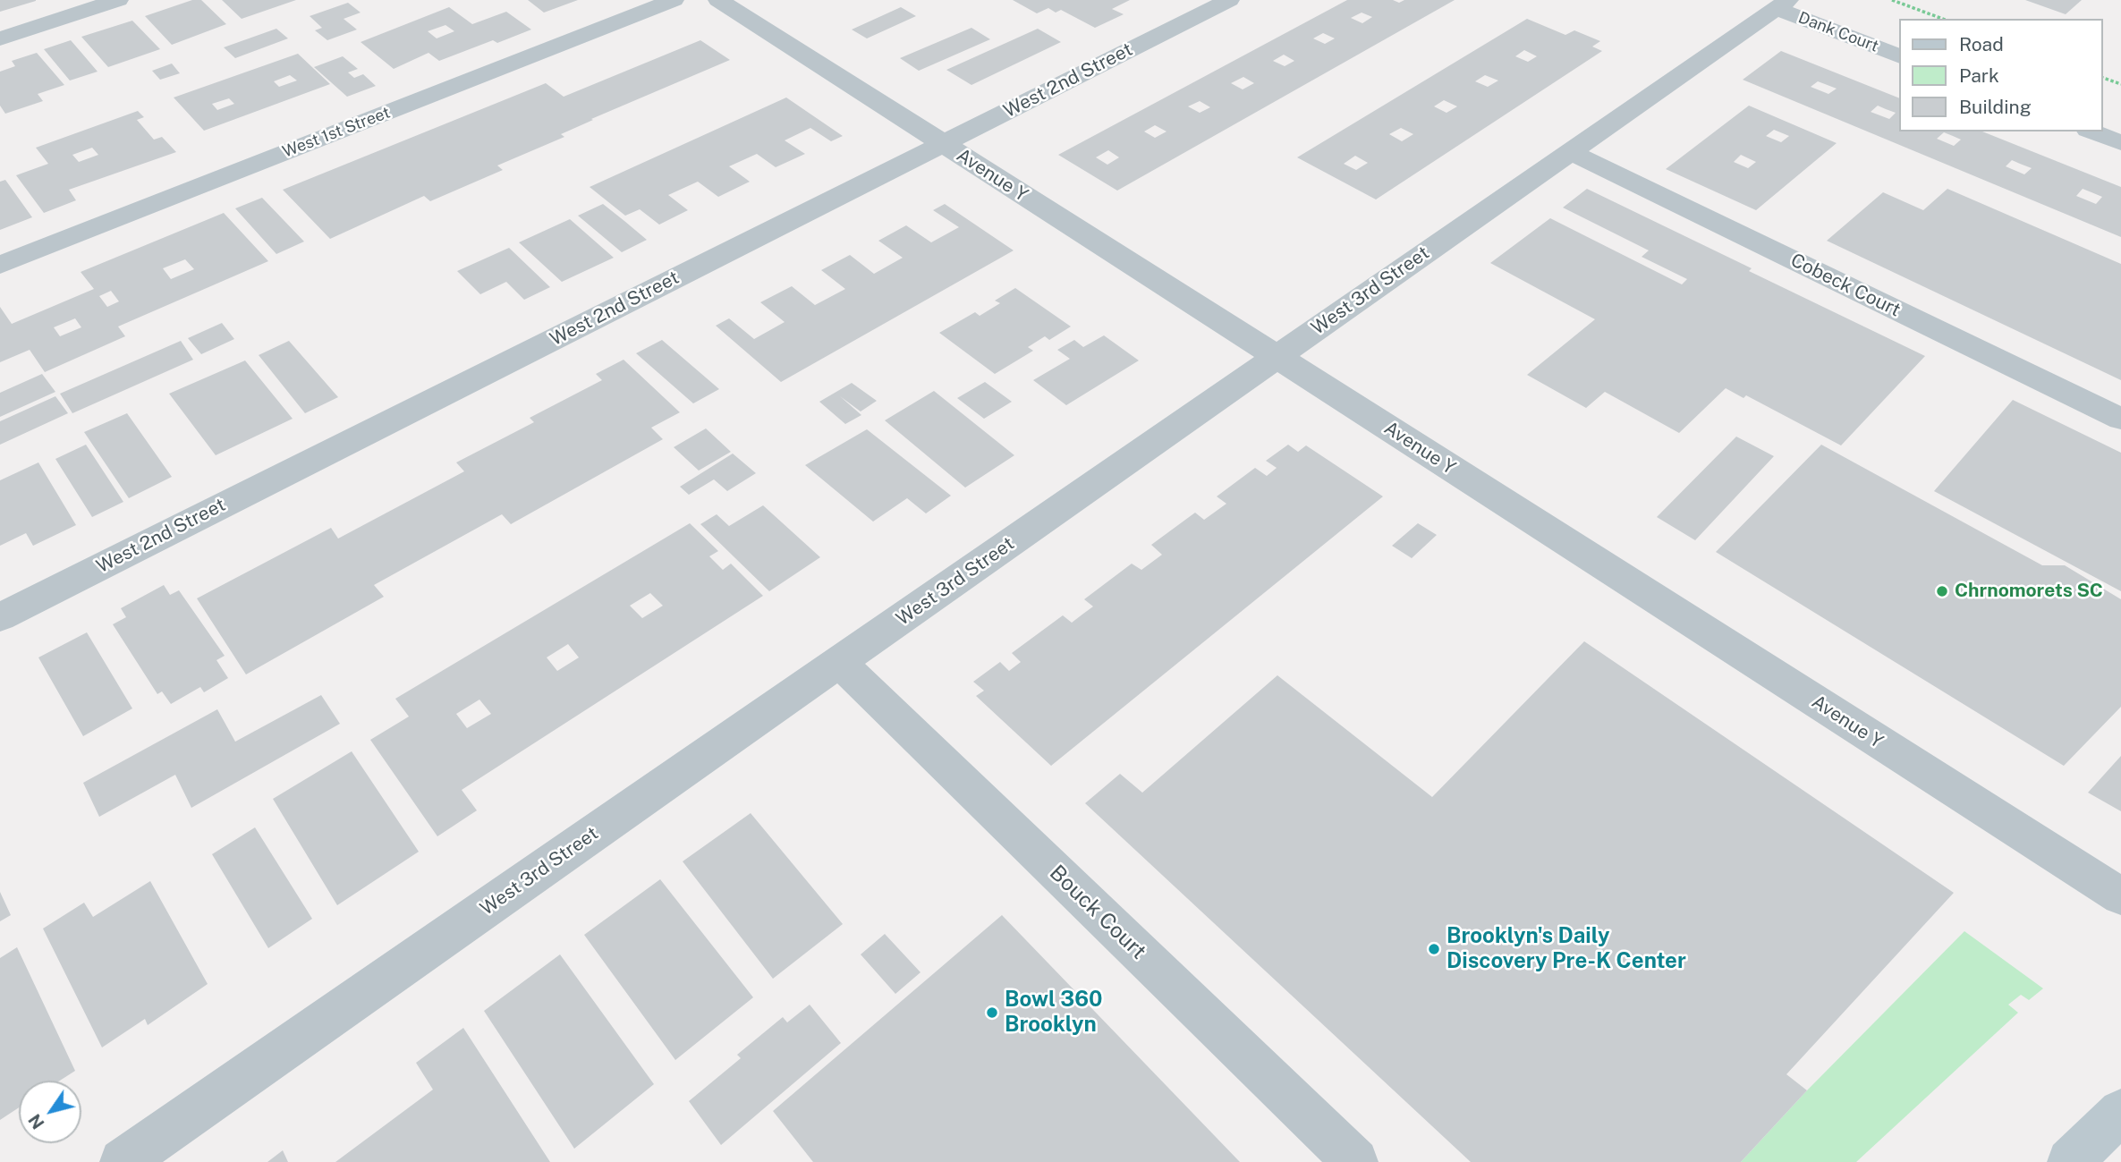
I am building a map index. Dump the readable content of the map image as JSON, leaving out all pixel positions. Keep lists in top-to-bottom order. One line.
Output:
{"streets":{"street":["Dank Court","West 2nd Street","West 1st Street","Avenue Y","Cobeck Court","West 3rd Street","Bouck Court"]},"crossings":[["Dank Court","West 3rd Street"],["West 2nd Street","Avenue Y"],["Avenue Y","West 3rd Street"],["Cobeck Court","West 3rd Street"],["West 3rd Street","Bouck Court"]],"places":["Chrnomorets SC","Brooklyn's Daily Discovery Pre-K Center","Bowl 360 Brooklyn"],"legend":["Road","Park","Building"],"north":"bottom left"}
